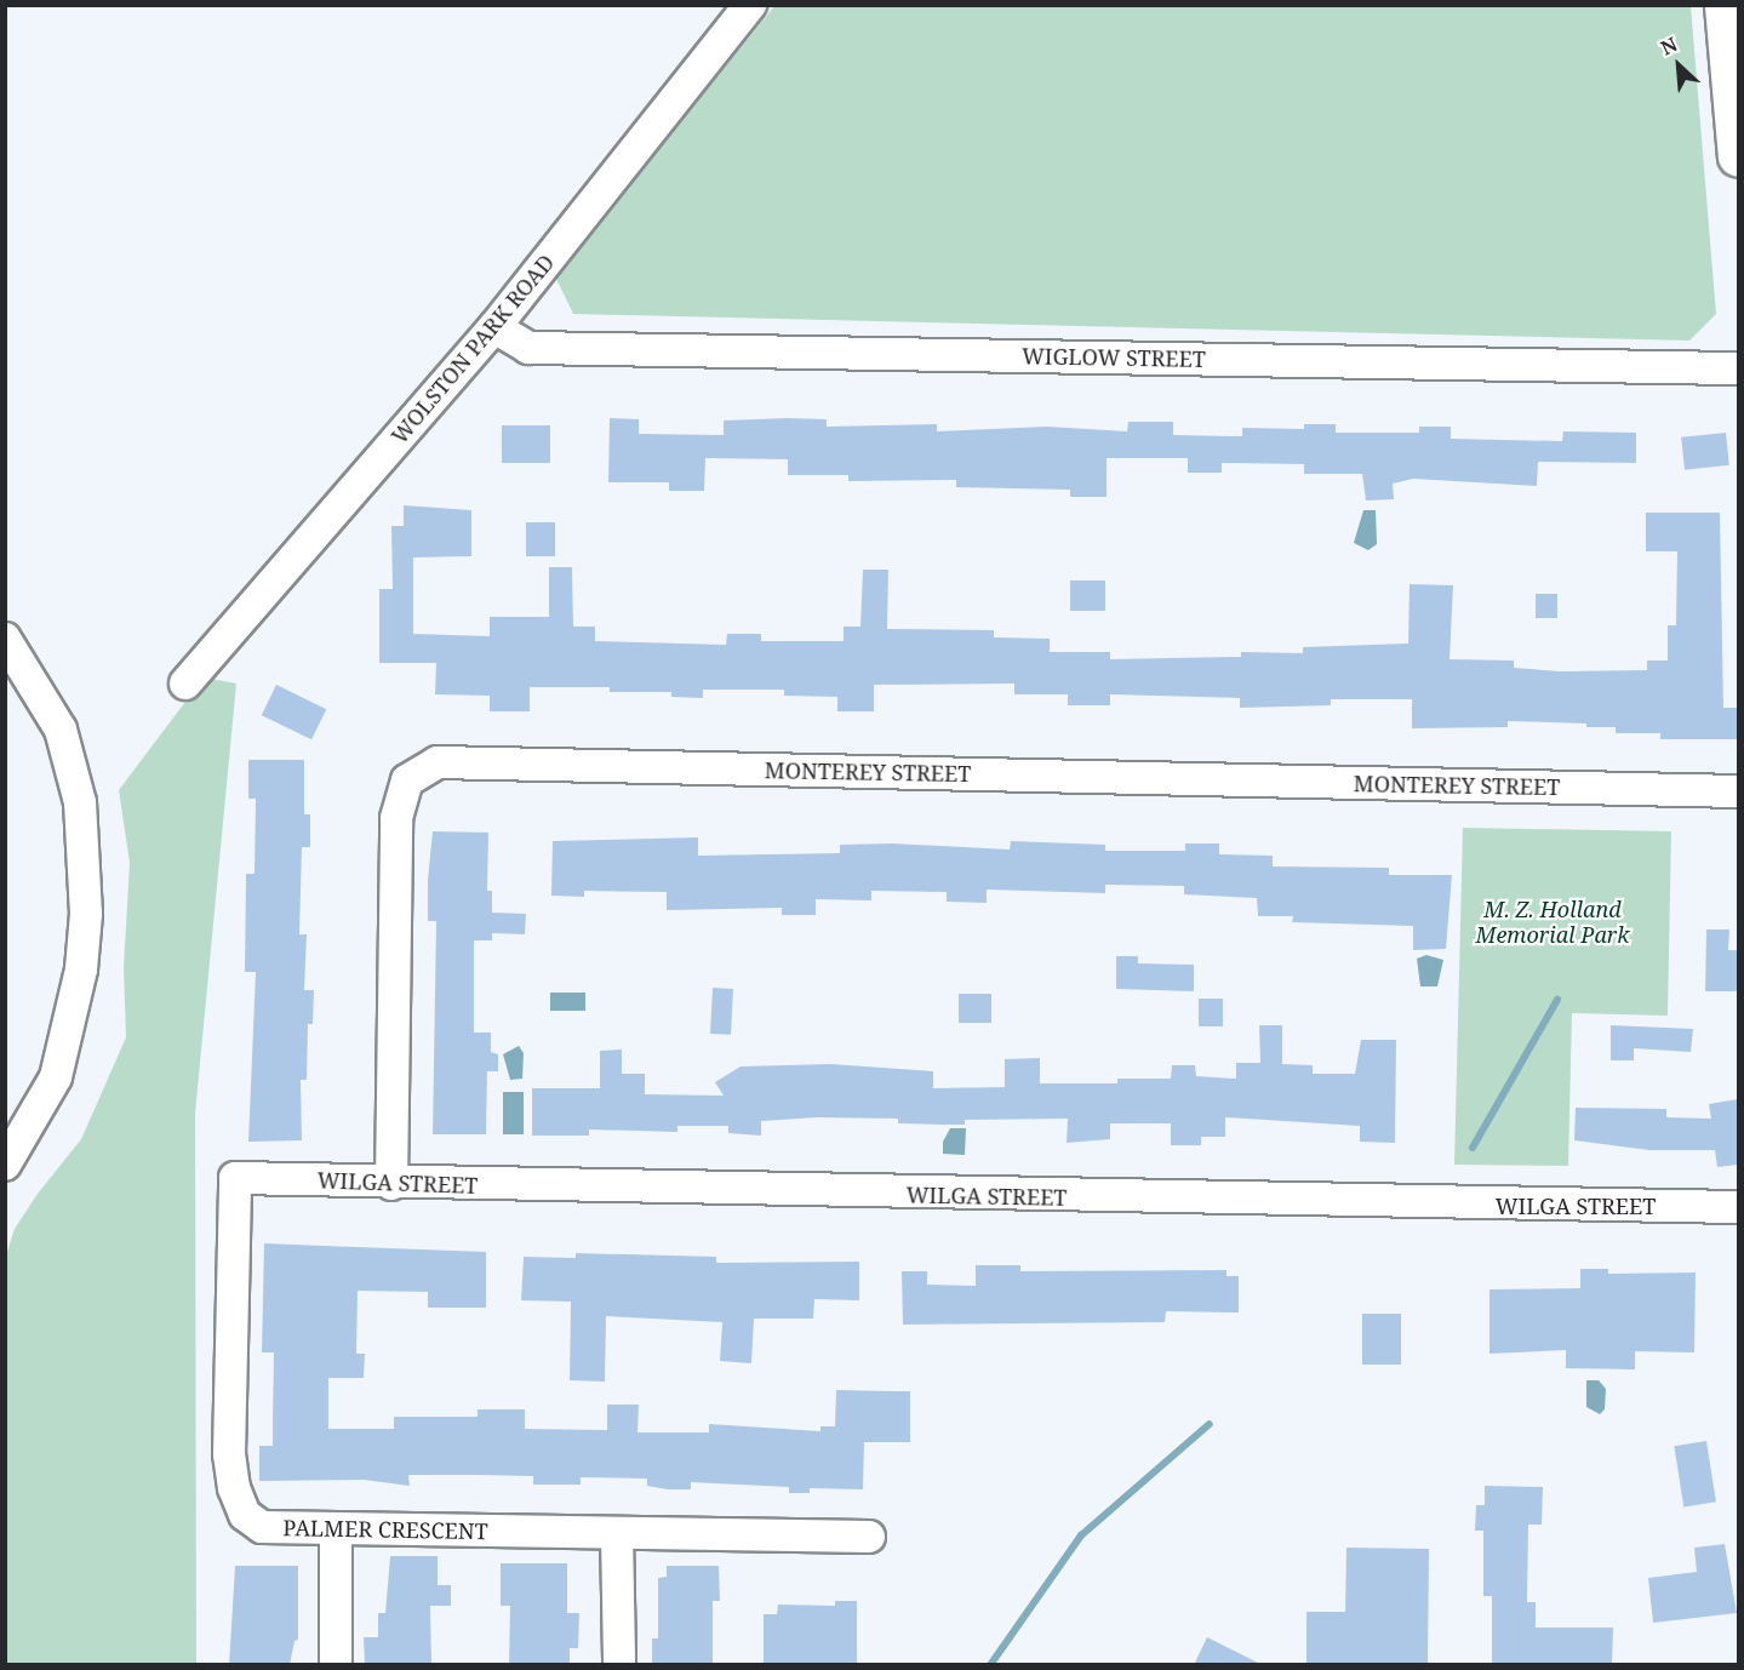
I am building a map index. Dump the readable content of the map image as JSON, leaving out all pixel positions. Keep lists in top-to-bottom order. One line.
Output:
{"streets":{"street":["WOLSTON PARK ROAD","WIGLOW STREET","MONTEREY STREET","WILGA STREET","PALMER CRESCENT"]},"crossings":[["WOLSTON PARK ROAD","WIGLOW STREET"],["MONTEREY STREET","WILGA STREET"],["WILGA STREET","PALMER CRESCENT"]],"parks":["M. Z. Holland Memorial Park"],"north":"top left"}
